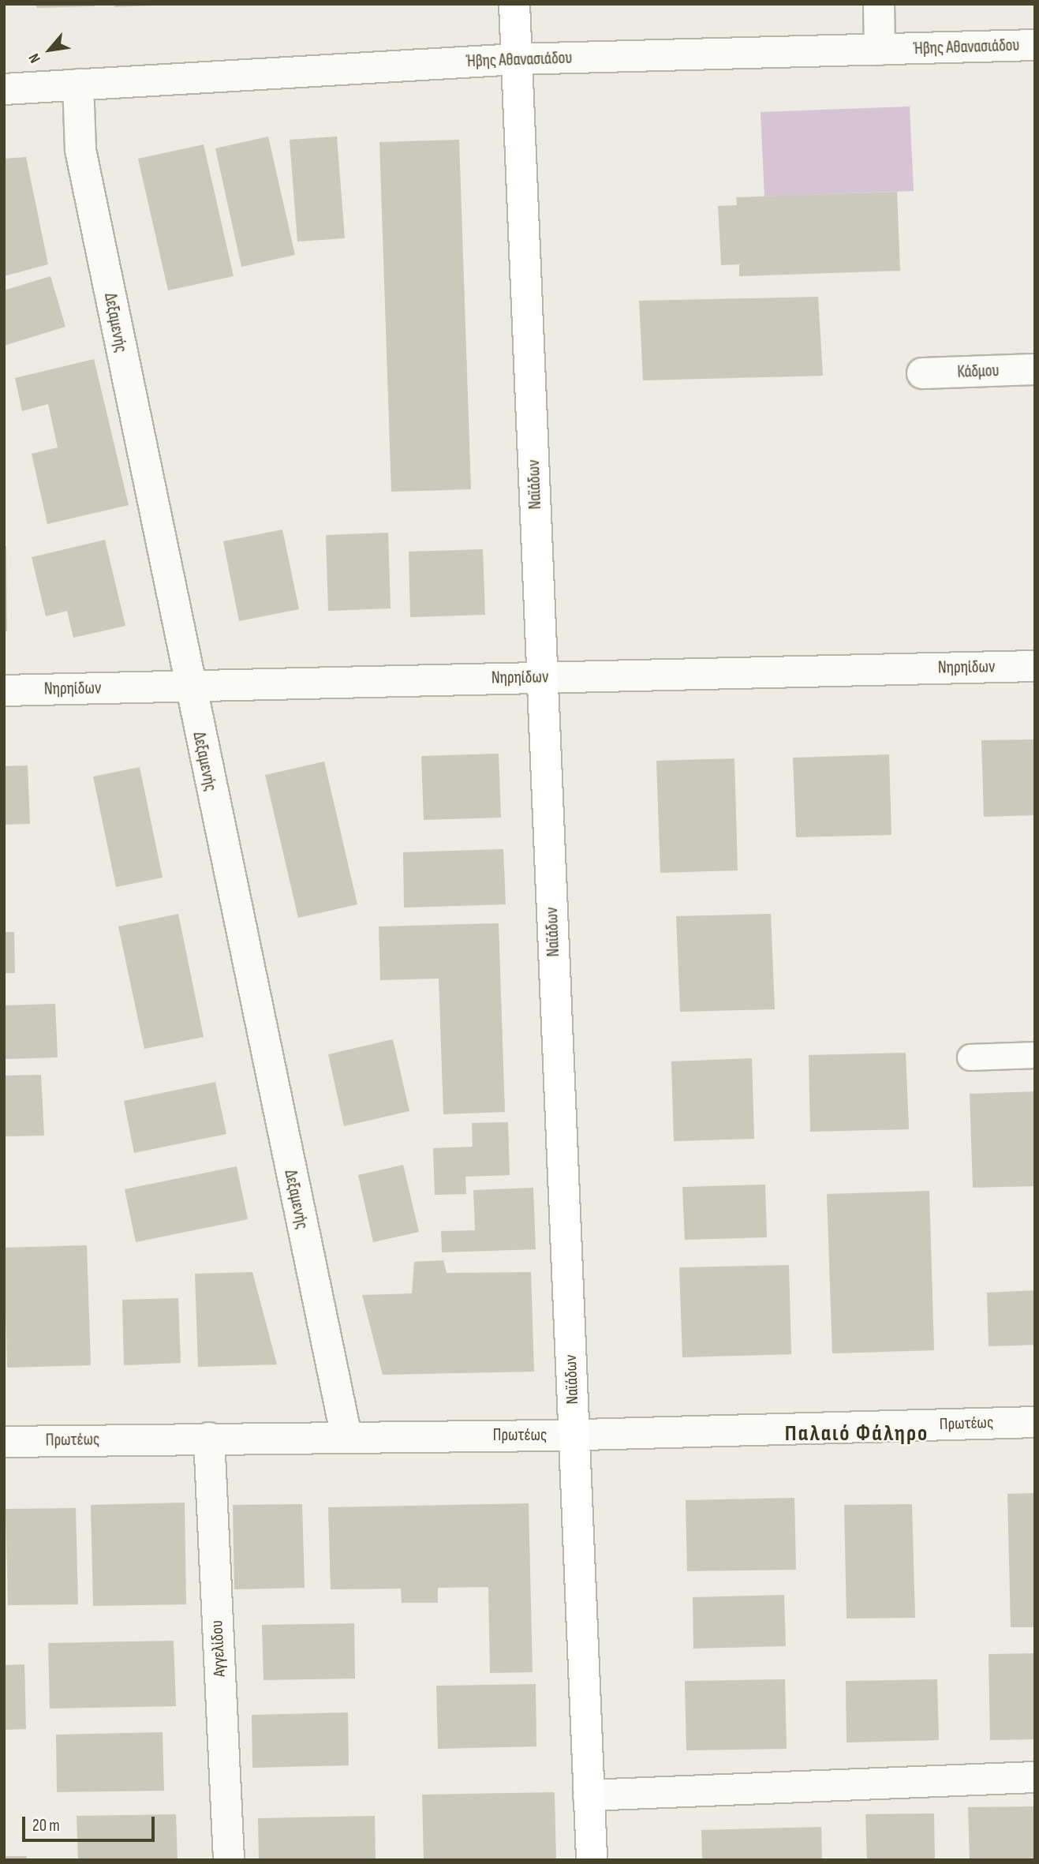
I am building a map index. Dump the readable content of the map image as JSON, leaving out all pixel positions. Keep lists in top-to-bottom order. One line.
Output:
{"streets":{"street":["Ήβης Αθανασιάδου","Δεξαμενής","Κάδμου","Ναϊάδων","Νηρηίδων","Πρωτέως","Αγγελίδου"]},"crossings":[["Ήβης Αθανασιάδου","Δεξαμενής"],["Ήβης Αθανασιάδου","Ναϊάδων"],["Δεξαμενής","Νηρηίδων"],["Δεξαμενής","Πρωτέως"],["Ναϊάδων","Νηρηίδων"],["Ναϊάδων","Πρωτέως"],["Πρωτέως","Αγγελίδου"]],"districts":["Παλαιό Φάληρο"],"scale_bar":"20 m","north":"bottom left"}
